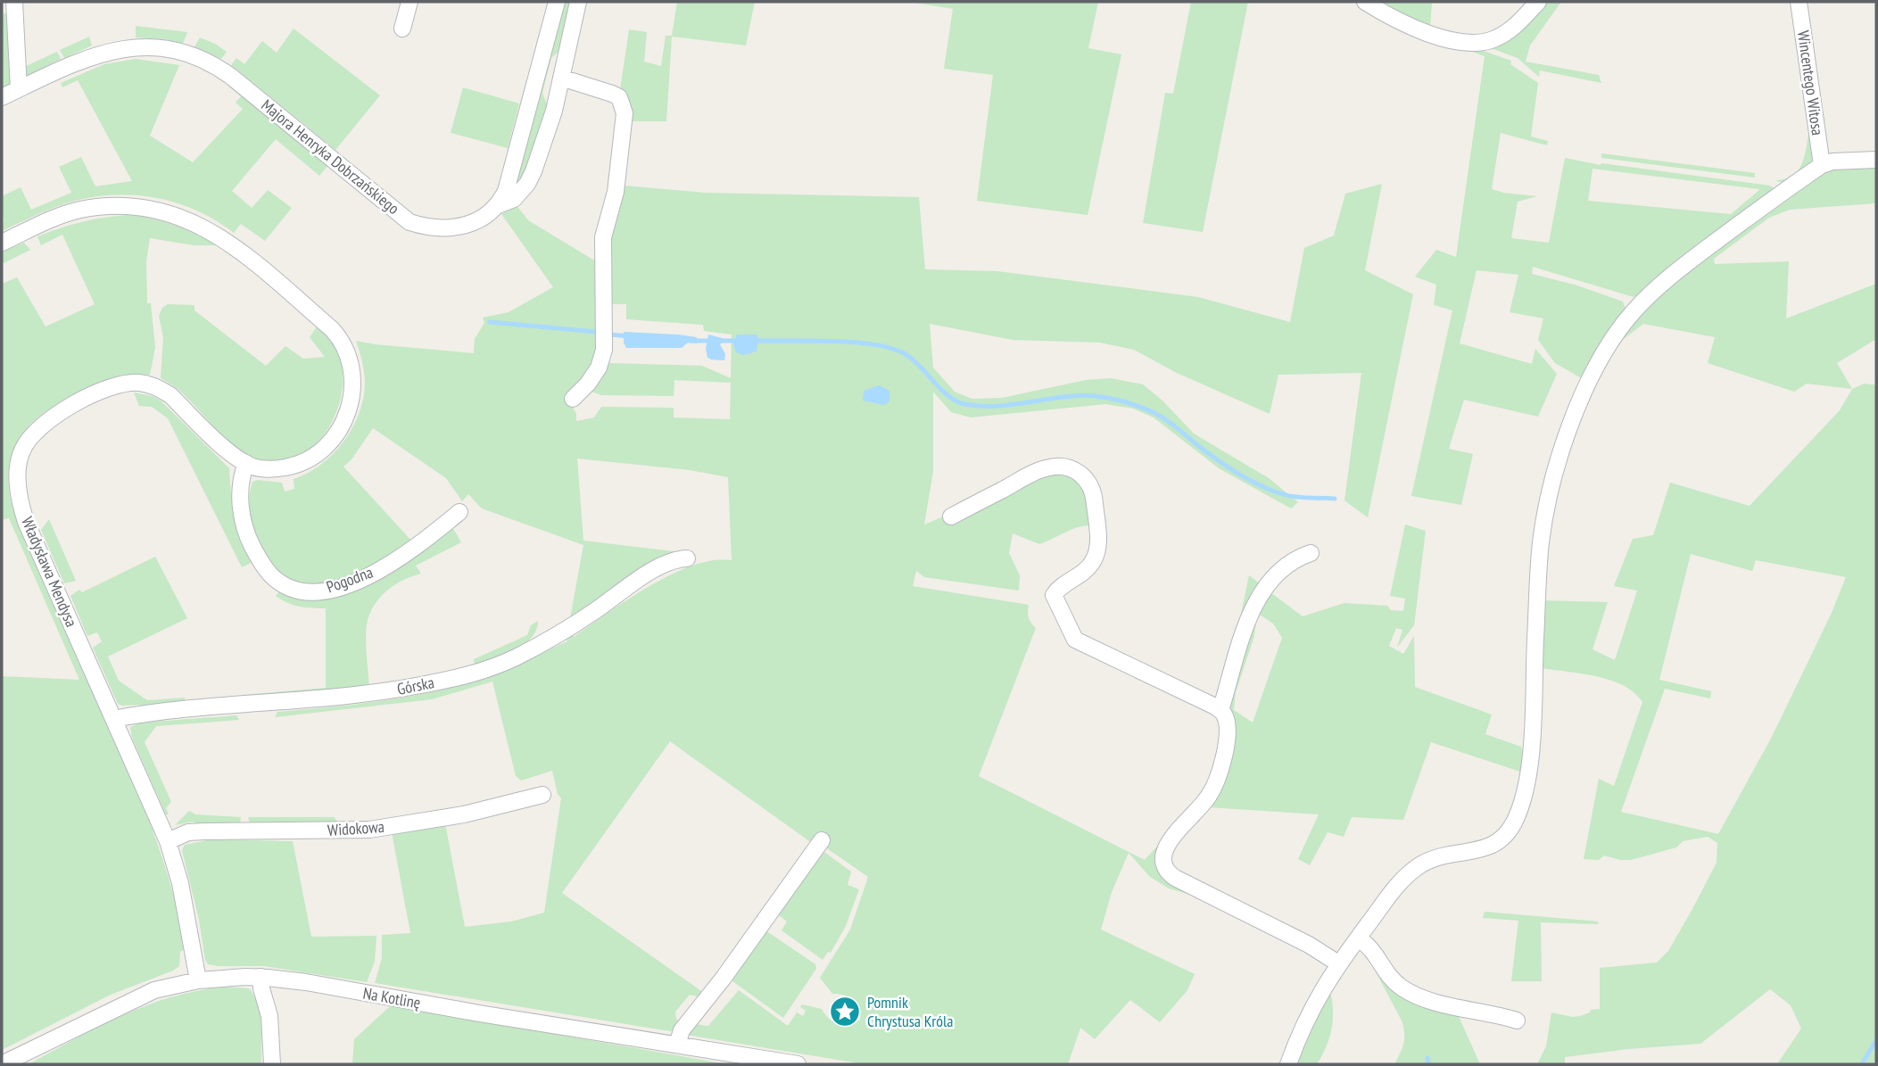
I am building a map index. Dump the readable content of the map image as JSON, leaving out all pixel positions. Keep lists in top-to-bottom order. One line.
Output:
{"streets":{"street":["Wincentego Witosa","Majora Henryka Dobrzańskiego","Władysława Mendysa","Pogodna","Górska","Widokowa","Na Kotlinę"]},"crossings":[["Władysława Mendysa","Pogodna"],["Władysława Mendysa","Górska"],["Władysława Mendysa","Widokowa"],["Władysława Mendysa","Na Kotlinę"]],"places":{"place":["Pomnik Chrystusa Króla"]}}
